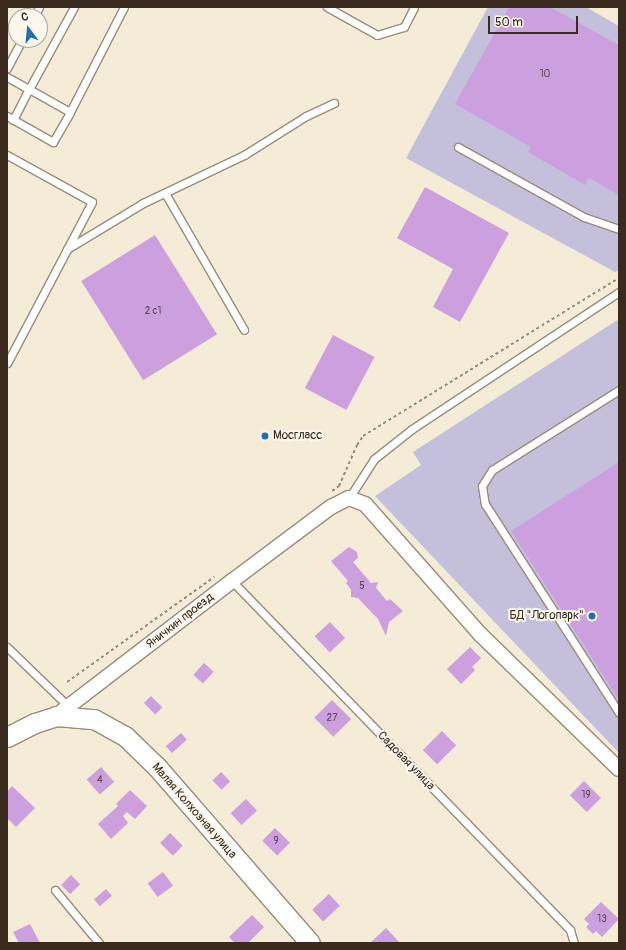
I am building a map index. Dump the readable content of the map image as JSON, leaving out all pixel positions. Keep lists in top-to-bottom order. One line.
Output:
{"streets":{"street":["Яничкин проезд","Малая Колхозная улица"],"lane":["Садовая улица"]},"crossings":[["Яничкин проезд","Садовая улица"],["Яничкин проезд","Малая Колхозная улица"]],"places":["Мосгласс","БД \"Логопарк\""],"house_numbers":["10","2 с1","5","27","4","19","9","13"],"scale_bar":"50 m","north":"top"}
